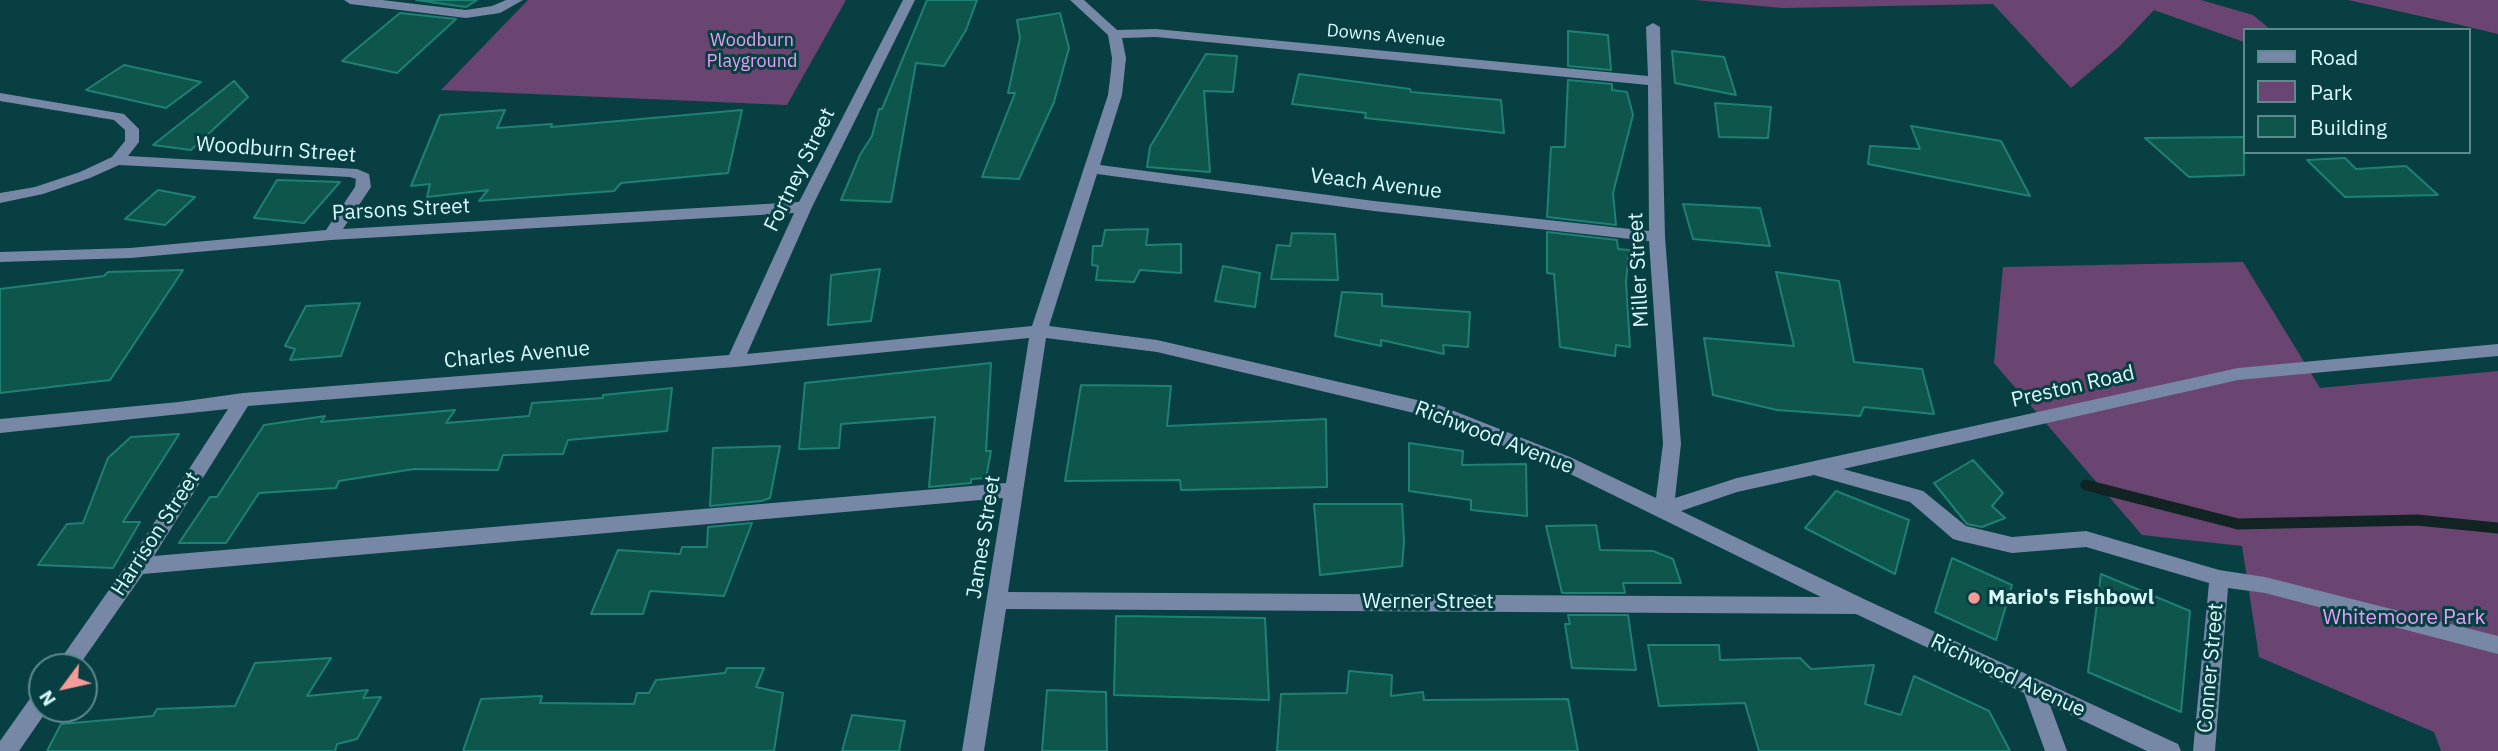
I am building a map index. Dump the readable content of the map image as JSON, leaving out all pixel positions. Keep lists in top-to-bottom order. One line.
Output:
{"streets":{"street":["Downs Avenue","Woodburn Street","Fortney Street","Veach Avenue","Parsons Street","Miller Street","Charles Avenue","Preston Road","Richwood Avenue","Harrison Street","James Street","Werner Street","Conner Street"]},"crossings":[["Downs Avenue","Miller Street"],["Woodburn Street","Parsons Street"],["Fortney Street","Parsons Street"],["Fortney Street","Charles Avenue"],["Veach Avenue","Miller Street"],["Miller Street","Preston Road"],["Miller Street","Richwood Avenue"],["Charles Avenue","Richwood Avenue"],["Charles Avenue","Harrison Street"],["Charles Avenue","James Street"],["Preston Road","Richwood Avenue"],["Richwood Avenue","James Street"],["Richwood Avenue","Werner Street"],["James Street","Werner Street"]],"parks":["Woodburn Playground","Whitemoore Park"],"places":["Mario's Fishbowl"],"legend":["Road","Park","Building"],"north":"bottom left"}
